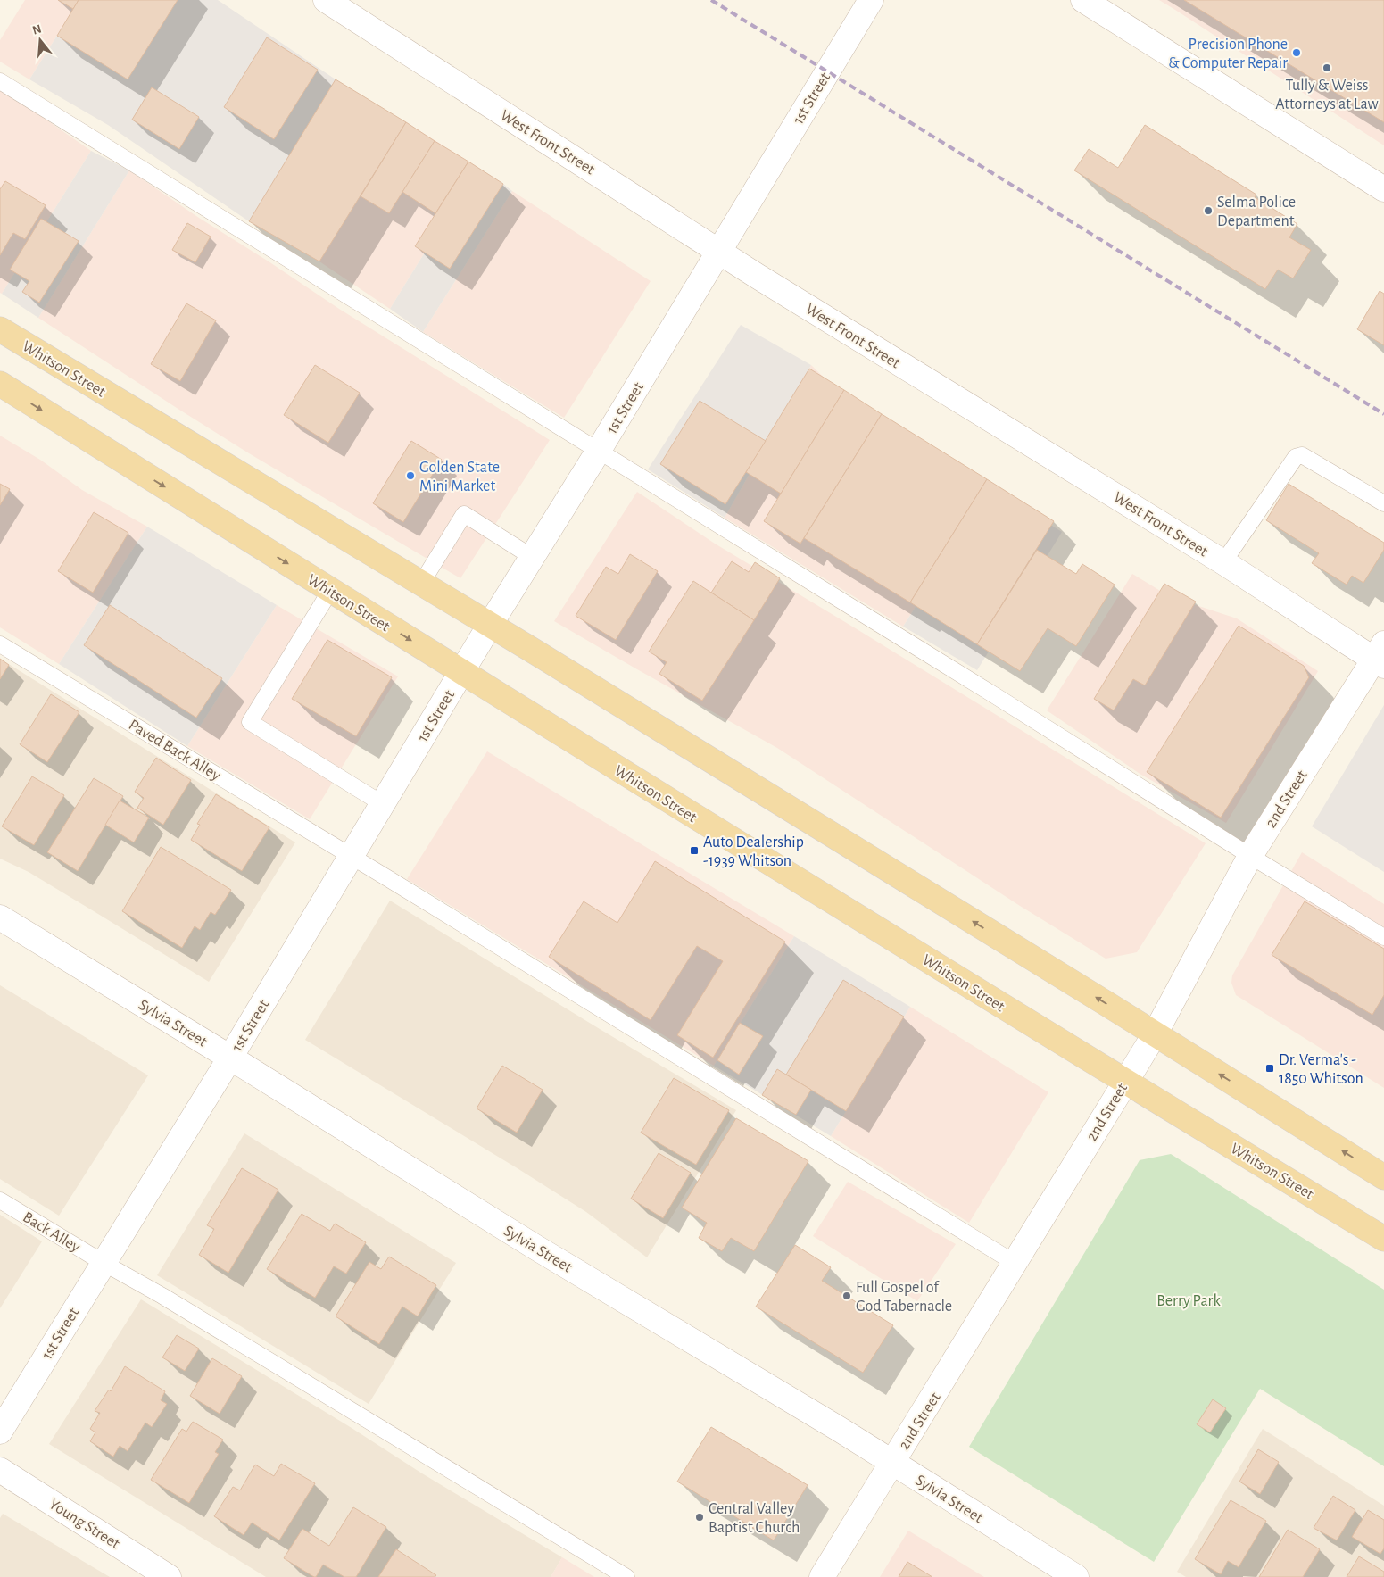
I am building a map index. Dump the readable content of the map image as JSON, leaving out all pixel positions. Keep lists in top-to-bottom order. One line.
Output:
{"streets":{"main road":["Whitson Street"],"street":["1st Street","West Front Street","2nd Street","Sylvia Street","Young Street"],"lane":["Paved Back Alley","Back Alley"]},"crossings":[["1st Street","West Front Street"],["1st Street","Whitson Street"],["1st Street","Paved Back Alley"],["1st Street","Sylvia Street"],["1st Street","Back Alley"],["West Front Street","2nd Street"],["Whitson Street","2nd Street"],["Paved Back Alley","2nd Street"],["2nd Street","Sylvia Street"]],"parks":["Berry Park"],"places":{"other":["Precision Phone & Computer Repair","Tully & Weiss Attorneys at Law","Selma Police Department","Golden State Mini Market","Full Gospel of God Tabernacle","Central Valley Baptist Church"],"transit":["Auto Dealership -1939 Whitson","Dr. Verma's - 1850 Whitson"]},"north":"top"}
